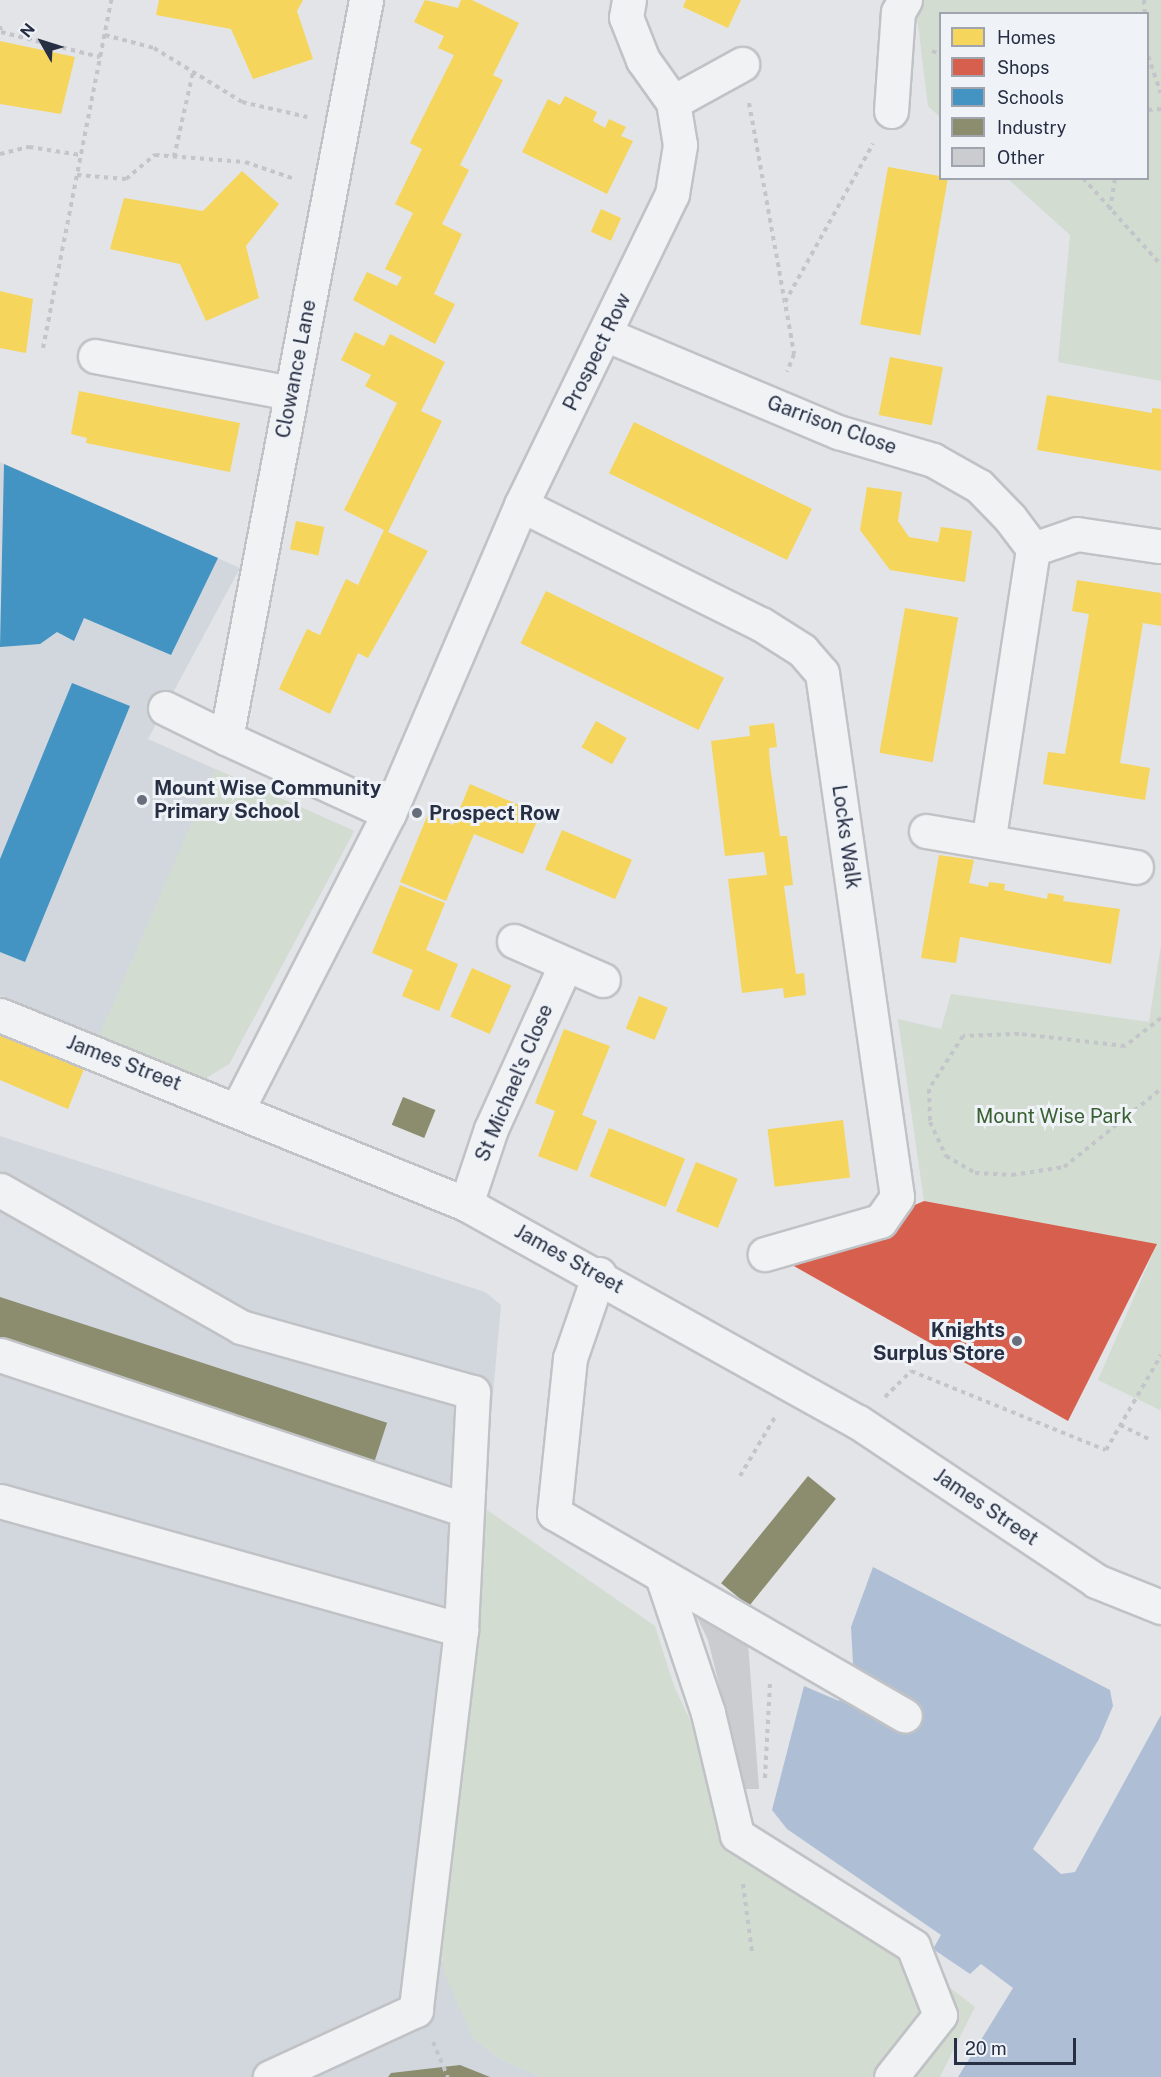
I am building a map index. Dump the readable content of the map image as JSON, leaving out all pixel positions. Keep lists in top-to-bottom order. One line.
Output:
{"streets":{"street":["Prospect Row","Clowance Lane","Garrison Close","Locks Walk","James Street","St Michael's Close"]},"crossings":[["Prospect Row","Garrison Close"],["Prospect Row","Locks Walk"],["Prospect Row","James Street"],["James Street","St Michael's Close"]],"parks":["Mount Wise Park"],"places":["Mount Wise Community Primary School","Prospect Row","Knights Surplus Store"],"legend":["Homes","Shops","Schools","Industry","Other"],"scale_bar":"20 m","north":"top left"}
